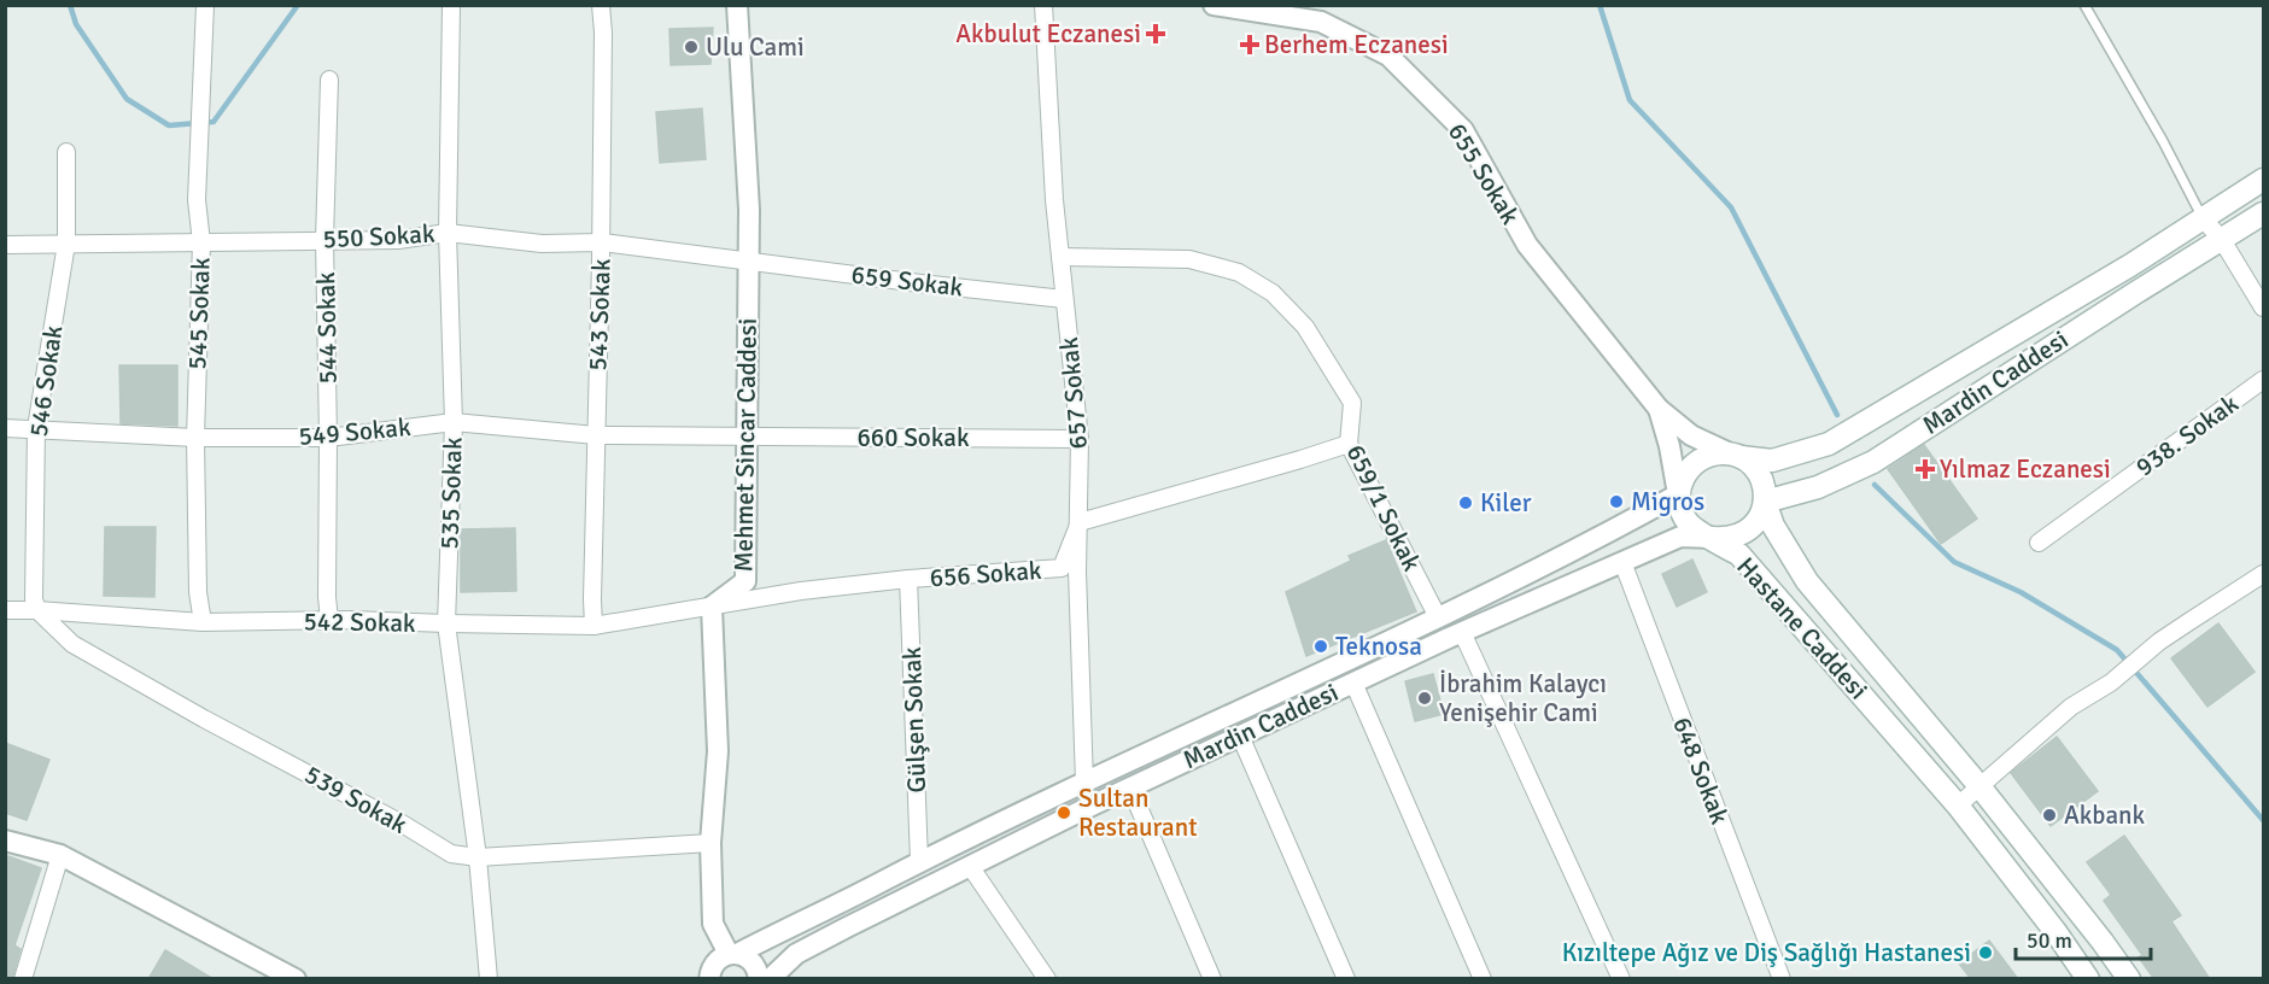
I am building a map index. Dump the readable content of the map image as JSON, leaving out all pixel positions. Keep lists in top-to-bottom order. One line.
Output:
{"streets":{"main road":["Mardin Caddesi","Hastane Caddesi"],"street":["655 Sokak","550 Sokak","659 Sokak","545 Sokak","543 Sokak","544 Sokak","546 Sokak","657 Sokak","549 Sokak","938. Sokak","660 Sokak","Mehmet Sincar Caddesi","535 Sokak","659/1 Sokak","656 Sokak","542 Sokak","Gülşen Sokak","648 Sokak","539 Sokak"]},"crossings":[["655 Sokak","Mardin Caddesi"],["655 Sokak","Hastane Caddesi"],["550 Sokak","659 Sokak"],["550 Sokak","545 Sokak"],["550 Sokak","543 Sokak"],["550 Sokak","544 Sokak"],["550 Sokak","546 Sokak"],["550 Sokak","Mehmet Sincar Caddesi"],["550 Sokak","535 Sokak"],["659 Sokak","657 Sokak"],["659 Sokak","Mehmet Sincar Caddesi"],["545 Sokak","549 Sokak"],["545 Sokak","542 Sokak"],["543 Sokak","549 Sokak"],["543 Sokak","542 Sokak"],["544 Sokak","549 Sokak"],["544 Sokak","542 Sokak"],["546 Sokak","549 Sokak"],["546 Sokak","542 Sokak"],["546 Sokak","539 Sokak"],["Mardin Caddesi","657 Sokak"],["Mardin Caddesi","659/1 Sokak"],["Mardin Caddesi","Hastane Caddesi"],["Mardin Caddesi","Gülşen Sokak"],["Mardin Caddesi","648 Sokak"],["657 Sokak","660 Sokak"],["657 Sokak","659/1 Sokak"],["657 Sokak","656 Sokak"],["549 Sokak","660 Sokak"],["549 Sokak","Mehmet Sincar Caddesi"],["549 Sokak","535 Sokak"],["660 Sokak","Mehmet Sincar Caddesi"],["Mehmet Sincar Caddesi","656 Sokak"],["Mehmet Sincar Caddesi","542 Sokak"],["535 Sokak","542 Sokak"],["535 Sokak","539 Sokak"],["656 Sokak","542 Sokak"],["656 Sokak","Gülşen Sokak"],["542 Sokak","539 Sokak"]],"places":{"health":["Akbulut Eczanesi","Berhem Eczanesi","Yılmaz Eczanesi"],"other":["Ulu Cami","Migros","Kiler","Teknosa","İbrahim Kalaycı Yenişehir Cami","Sultan Restaurant","Akbank","Kızıltepe Ağız ve Diş Sağlığı Hastanesi"]},"scale_bar":"50 m"}
